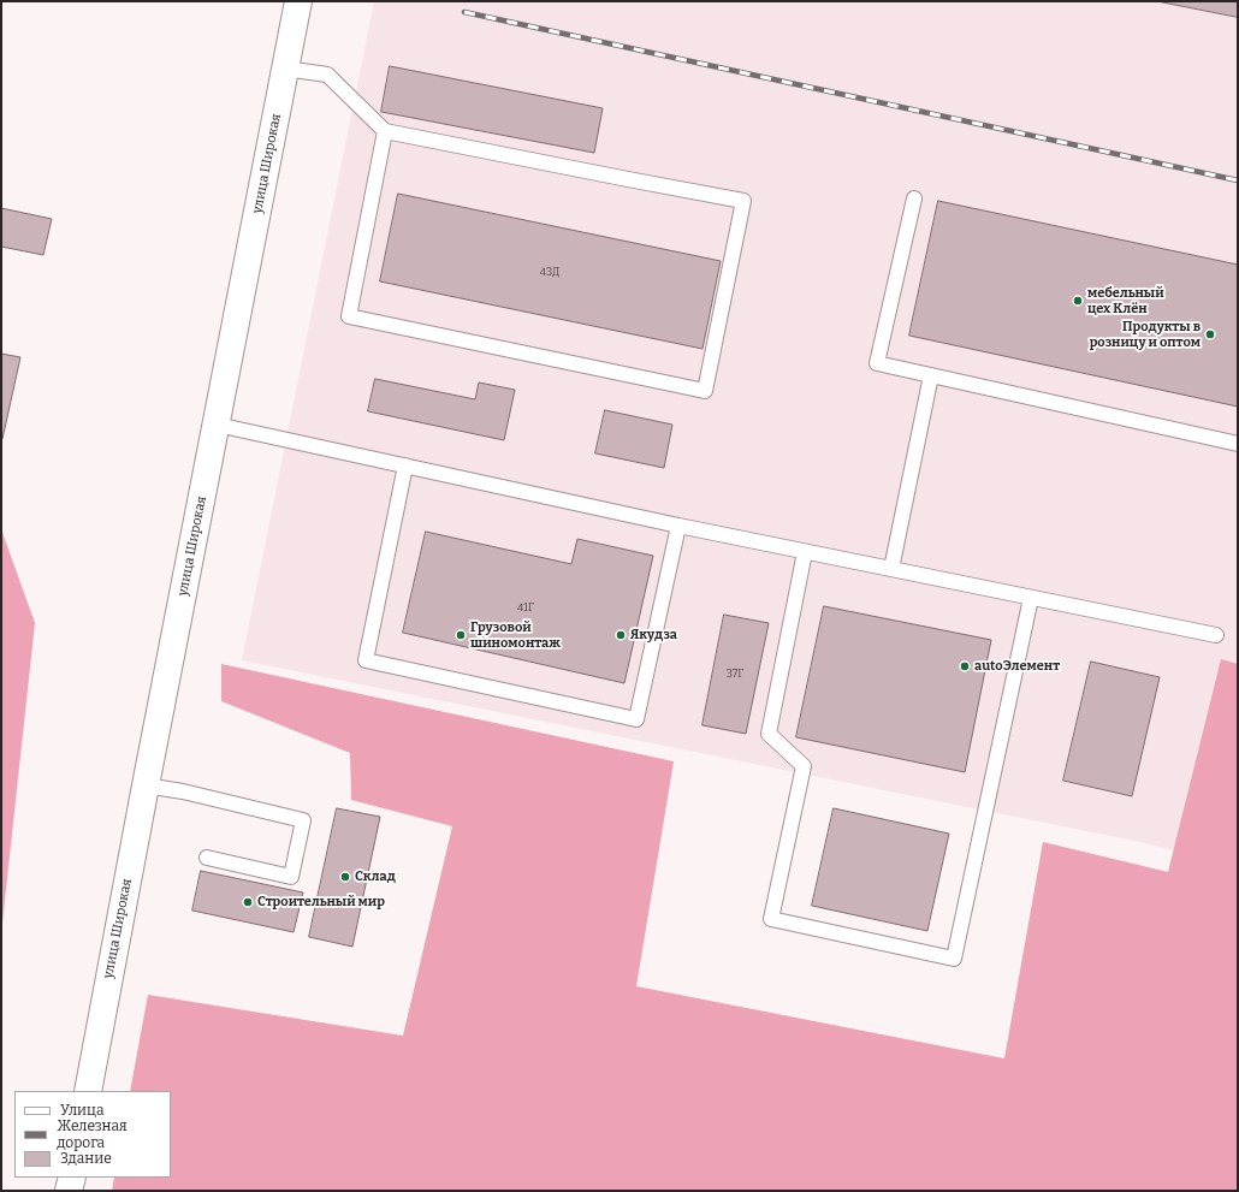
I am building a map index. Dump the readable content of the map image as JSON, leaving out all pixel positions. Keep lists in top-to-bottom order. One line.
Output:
{"streets":{"street":["улица Широкая"]},"places":["мебельный цех Клён","Продукты в розницу и оптом","Грузовой шиномонтаж","Якудза","autoЭлемент","Склад","Строительный мир"],"house_numbers":["43Д","41Г","37Г"],"legend":["Улица","Железная дорога","Здание"]}
